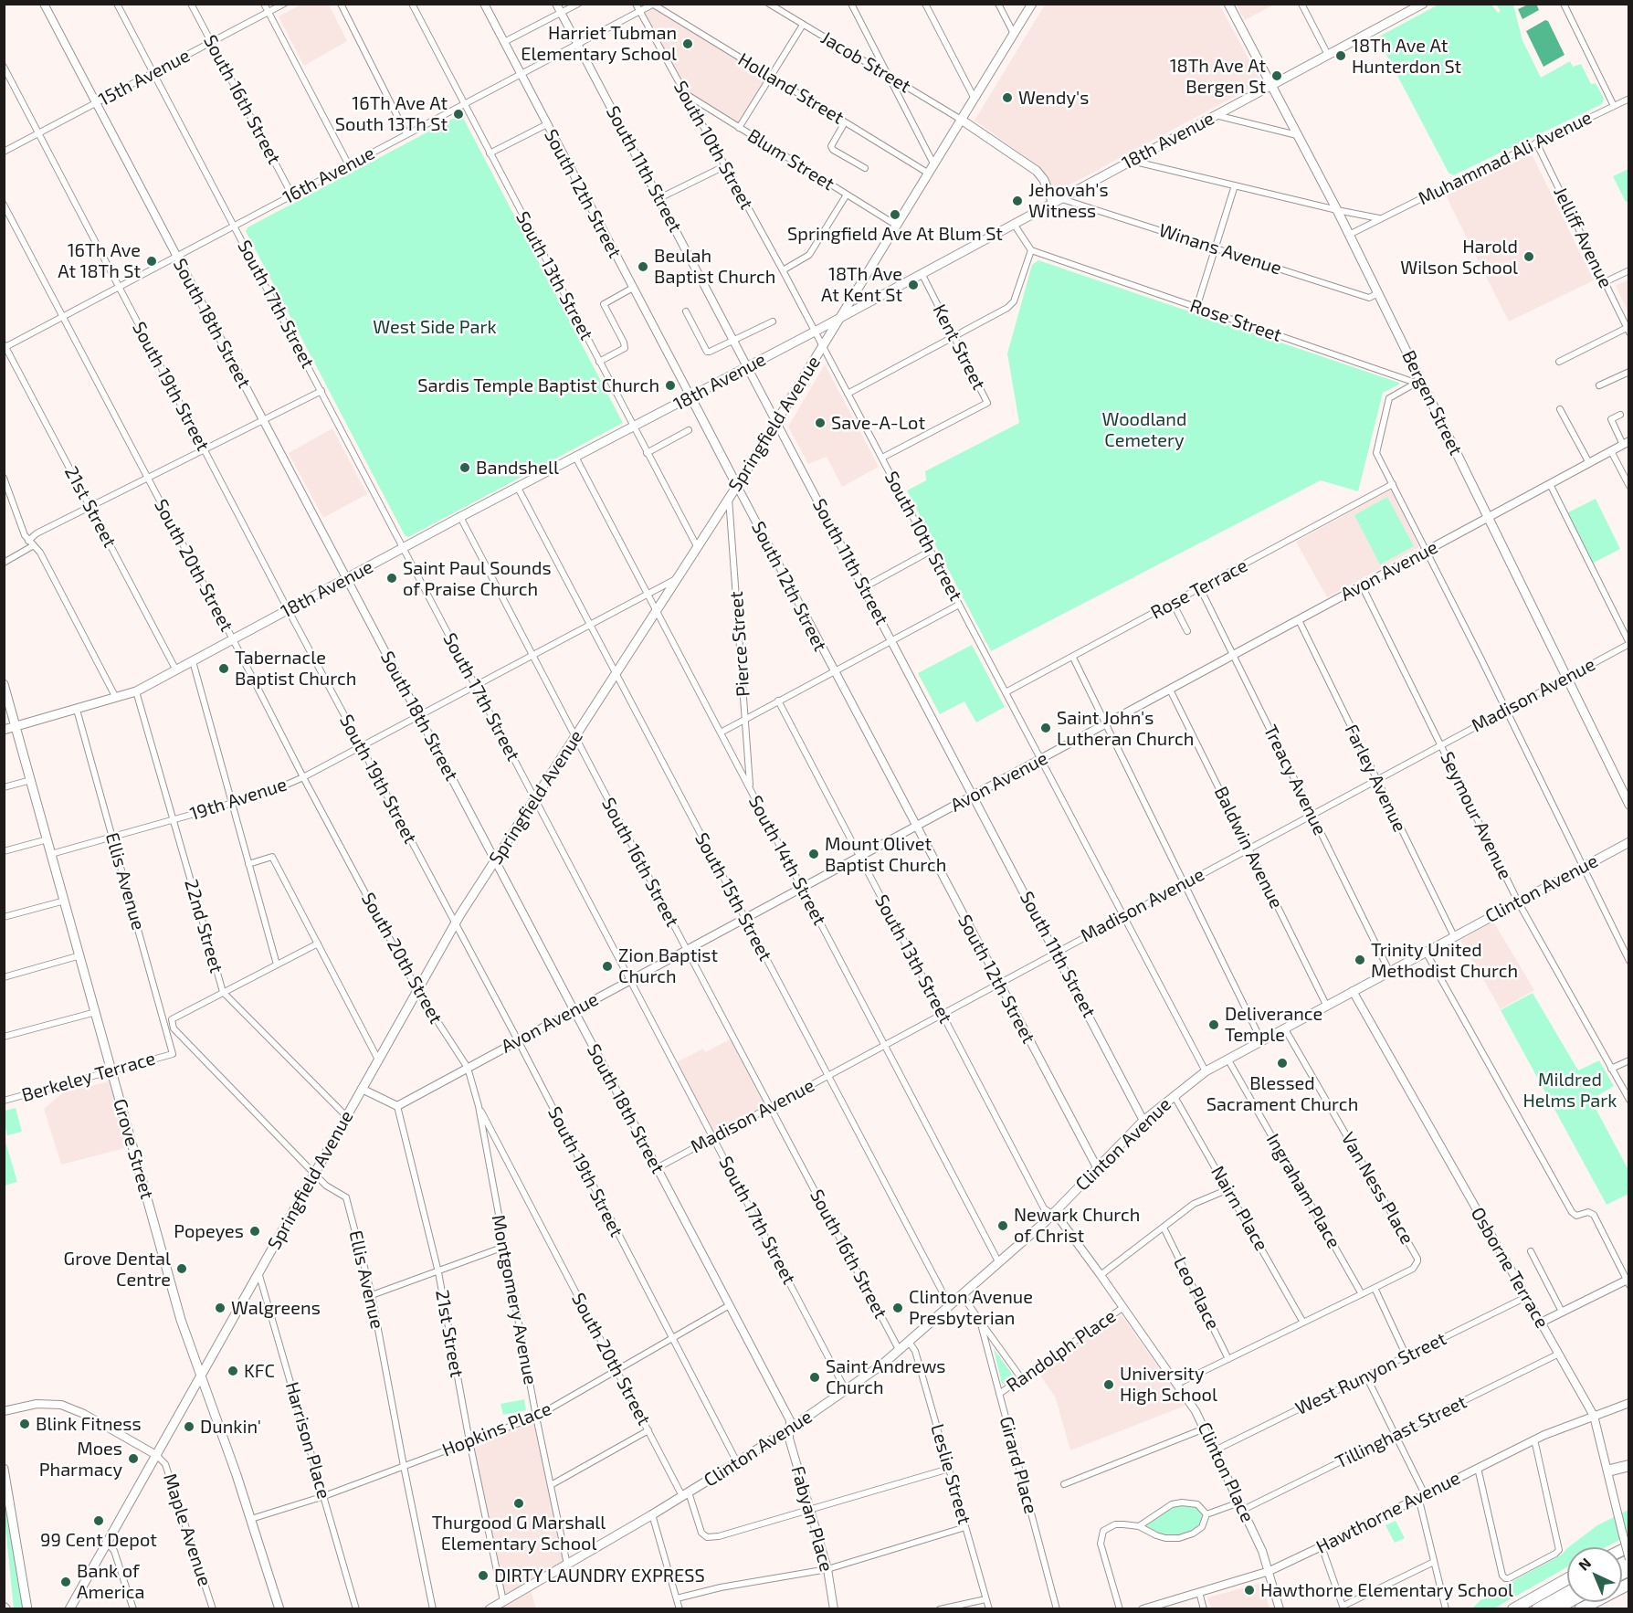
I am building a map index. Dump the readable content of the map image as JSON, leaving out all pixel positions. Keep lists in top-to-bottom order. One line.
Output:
{"streets":{"main road":["18th Avenue","South 12th Street","Bergen Street","Springfield Avenue","Clinton Avenue","Grove Street"],"street":["Jacob Street","15th Avenue","Holland Street","South 16th Street","South 10th Street","Muhammad Ali Avenue","Blum Street","South 11th Street","16th Avenue","Jelliff Avenue","Winans Avenue","South 13th Street","South 17th Street","Rose Street","South 18th Street","Kent Street","South 19th Street","21st Street","South 20th Street","Avon Avenue","Rose Terrace","Pierce Street","Madison Avenue","Farley Avenue","Treacy Avenue","19th Avenue","Seymour Avenue","Baldwin Avenue","South 14th Street","Ellis Avenue","South 15th Street","22nd Street","Berkeley Terrace","Van Ness Place","Ingraham Place","Nairn Place","Osborne Terrace","Leo Place","Montgomery Avenue","Randolph Place","West Runyon Street","Hopkins Place","Tillinghast Street","Harrison Place","Girard Place","Clinton Place","Leslie Street","Hawthorne Avenue","Fabyan Place","Maple Avenue"]},"crossings":[["Jacob Street","Springfield Avenue"],["15th Avenue","South 16th Street"],["15th Avenue","South 17th Street"],["15th Avenue","South 18th Street"],["15th Avenue","South 19th Street"],["Holland Street","16th Avenue"],["Holland Street","Springfield Avenue"],["South 16th Street","18th Avenue"],["South 16th Street","16th Avenue"],["South 16th Street","Springfield Avenue"],["South 16th Street","Avon Avenue"],["South 16th Street","Madison Avenue"],["South 16th Street","19th Avenue"],["South 16th Street","Clinton Avenue"],["18th Avenue","South 10th Street"],["18th Avenue","South 11th Street"],["18th Avenue","South 12th Street"],["18th Avenue","Winans Avenue"],["18th Avenue","South 13th Street"],["18th Avenue","South 17th Street"],["18th Avenue","South 18th Street"],["18th Avenue","Kent Street"],["18th Avenue","South 19th Street"],["18th Avenue","Bergen Street"],["18th Avenue","Springfield Avenue"],["18th Avenue","21st Street"],["18th Avenue","South 20th Street"],["18th Avenue","South 14th Street"],["18th Avenue","Ellis Avenue"],["18th Avenue","South 15th Street"],["18th Avenue","22nd Street"],["18th Avenue","Grove Street"],["South 10th Street","Blum Street"],["South 10th Street","16th Avenue"],["South 10th Street","Kent Street"],["South 10th Street","Springfield Avenue"],["South 10th Street","Avon Avenue"],["South 10th Street","Rose Terrace"],["South 10th Street","Madison Avenue"],["South 10th Street","Clinton Avenue"],["Muhammad Ali Avenue","Jelliff Avenue"],["Muhammad Ali Avenue","Bergen Street"],["Blum Street","Springfield Avenue"],["South 11th Street","16th Avenue"],["South 11th Street","Springfield Avenue"],["South 11th Street","Avon Avenue"],["South 11th Street","Madison Avenue"],["South 11th Street","Clinton Avenue"],["16th Avenue","South 12th Street"],["16th Avenue","South 13th Street"],["16th Avenue","South 17th Street"],["16th Avenue","South 18th Street"],["16th Avenue","South 19th Street"],["16th Avenue","21st Street"],["16th Avenue","South 20th Street"],["South 12th Street","Springfield Avenue"],["South 12th Street","Avon Avenue"],["South 12th Street","Madison Avenue"],["South 12th Street","Clinton Avenue"],["Winans Avenue","Bergen Street"],["South 13th Street","Springfield Avenue"],["South 13th Street","Avon Avenue"],["South 13th Street","Madison Avenue"],["South 13th Street","Clinton Avenue"],["South 13th Street","Clinton Place"],["South 17th Street","Springfield Avenue"],["South 17th Street","Avon Avenue"],["South 17th Street","Madison Avenue"],["South 17th Street","19th Avenue"],["South 17th Street","Clinton Avenue"],["Rose Street","Bergen Street"],["South 18th Street","Springfield Avenue"],["South 18th Street","Avon Avenue"],["South 18th Street","Madison Avenue"],["South 18th Street","19th Avenue"],["South 18th Street","Clinton Avenue"],["South 18th Street","Hopkins Place"],["South 18th Street","Fabyan Place"],["South 19th Street","Springfield Avenue"],["South 19th Street","Avon Avenue"],["South 19th Street","19th Avenue"],["South 19th Street","Clinton Avenue"],["South 19th Street","Hopkins Place"],["Bergen Street","Avon Avenue"],["Bergen Street","Madison Avenue"],["Springfield Avenue","South 20th Street"],["Springfield Avenue","Pierce Street"],["Springfield Avenue","19th Avenue"],["Springfield Avenue","South 14th Street"],["Springfield Avenue","Ellis Avenue"],["Springfield Avenue","South 15th Street"],["Springfield Avenue","22nd Street"],["Springfield Avenue","Grove Street"],["Springfield Avenue","Harrison Place"],["Springfield Avenue","Maple Avenue"],["21st Street","Avon Avenue"],["21st Street","Clinton Avenue"],["21st Street","Hopkins Place"],["South 20th Street","Avon Avenue"],["South 20th Street","19th Avenue"],["South 20th Street","Clinton Avenue"],["South 20th Street","Montgomery Avenue"],["South 20th Street","Hopkins Place"],["South 20th Street","Fabyan Place"],["Avon Avenue","Farley Avenue"],["Avon Avenue","Treacy Avenue"],["Avon Avenue","Seymour Avenue"],["Avon Avenue","Baldwin Avenue"],["Avon Avenue","South 14th Street"],["Avon Avenue","South 15th Street"],["Avon Avenue","Montgomery Avenue"],["Rose Terrace","Treacy Avenue"],["Pierce Street","South 14th Street"],["Madison Avenue","Farley Avenue"],["Madison Avenue","Treacy Avenue"],["Madison Avenue","Seymour Avenue"],["Madison Avenue","Baldwin Avenue"],["Madison Avenue","South 14th Street"],["Madison Avenue","South 15th Street"],["Farley Avenue","Clinton Avenue"],["Treacy Avenue","Clinton Avenue"],["19th Avenue","South 14th Street"],["19th Avenue","Ellis Avenue"],["19th Avenue","South 15th Street"],["19th Avenue","22nd Street"],["19th Avenue","Grove Street"],["Seymour Avenue","Clinton Avenue"],["Baldwin Avenue","Clinton Avenue"],["South 14th Street","Clinton Avenue"],["Ellis Avenue","22nd Street"],["Ellis Avenue","Berkeley Terrace"],["Ellis Avenue","Hopkins Place"],["Clinton Avenue","South 15th Street"],["Clinton Avenue","Van Ness Place"],["Clinton Avenue","Ingraham Place"],["Clinton Avenue","Nairn Place"],["Clinton Avenue","Osborne Terrace"],["Clinton Avenue","Montgomery Avenue"],["Clinton Avenue","Girard Place"],["Clinton Avenue","Clinton Place"],["Clinton Avenue","Leslie Street"],["Clinton Avenue","Fabyan Place"],["Berkeley Terrace","Grove Street"],["Grove Street","Hopkins Place"],["Osborne Terrace","West Runyon Street"],["Osborne Terrace","Tillinghast Street"],["Osborne Terrace","Hawthorne Avenue"],["Montgomery Avenue","Hopkins Place"],["Randolph Place","Girard Place"],["Randolph Place","Clinton Place"],["West Runyon Street","Clinton Place"],["Hopkins Place","Harrison Place"],["Tillinghast Street","Clinton Place"],["Clinton Place","Hawthorne Avenue"]],"parks":["West Side Park","Woodland Cemetery","Mildred Helms Park"],"places":["Harriet Tubman Elementary School","18Th Ave At Hunterdon St","18Th Ave At Bergen St","Wendy's","16Th Ave At South 13Th St","Jehovah's Witness","Springfield Ave At Blum St","Harold Wilson School","16Th Ave At 18Th St","Beulah Baptist Church","18Th Ave At Kent St","Sardis Temple Baptist Church","Save-A-Lot","Bandshell","Saint Paul Sounds of Praise Church","Tabernacle Baptist Church","Saint John's Lutheran Church","Mount Olivet Baptist Church","Trinity United Methodist Church","Zion Baptist Church","Deliverance Temple","Blessed Sacrament Church","Newark Church of Christ","Popeyes","Grove Dental Centre","Walgreens","Clinton Avenue Presbyterian","KFC","Saint Andrews Church","University High School","Blink Fitness","Dunkin'","Moes Pharmacy","Thurgood G Marshall Elementary School","99 Cent Depot","DIRTY LAUNDRY EXPRESS","Bank of America","Hawthorne Elementary School"],"north":"top left"}
